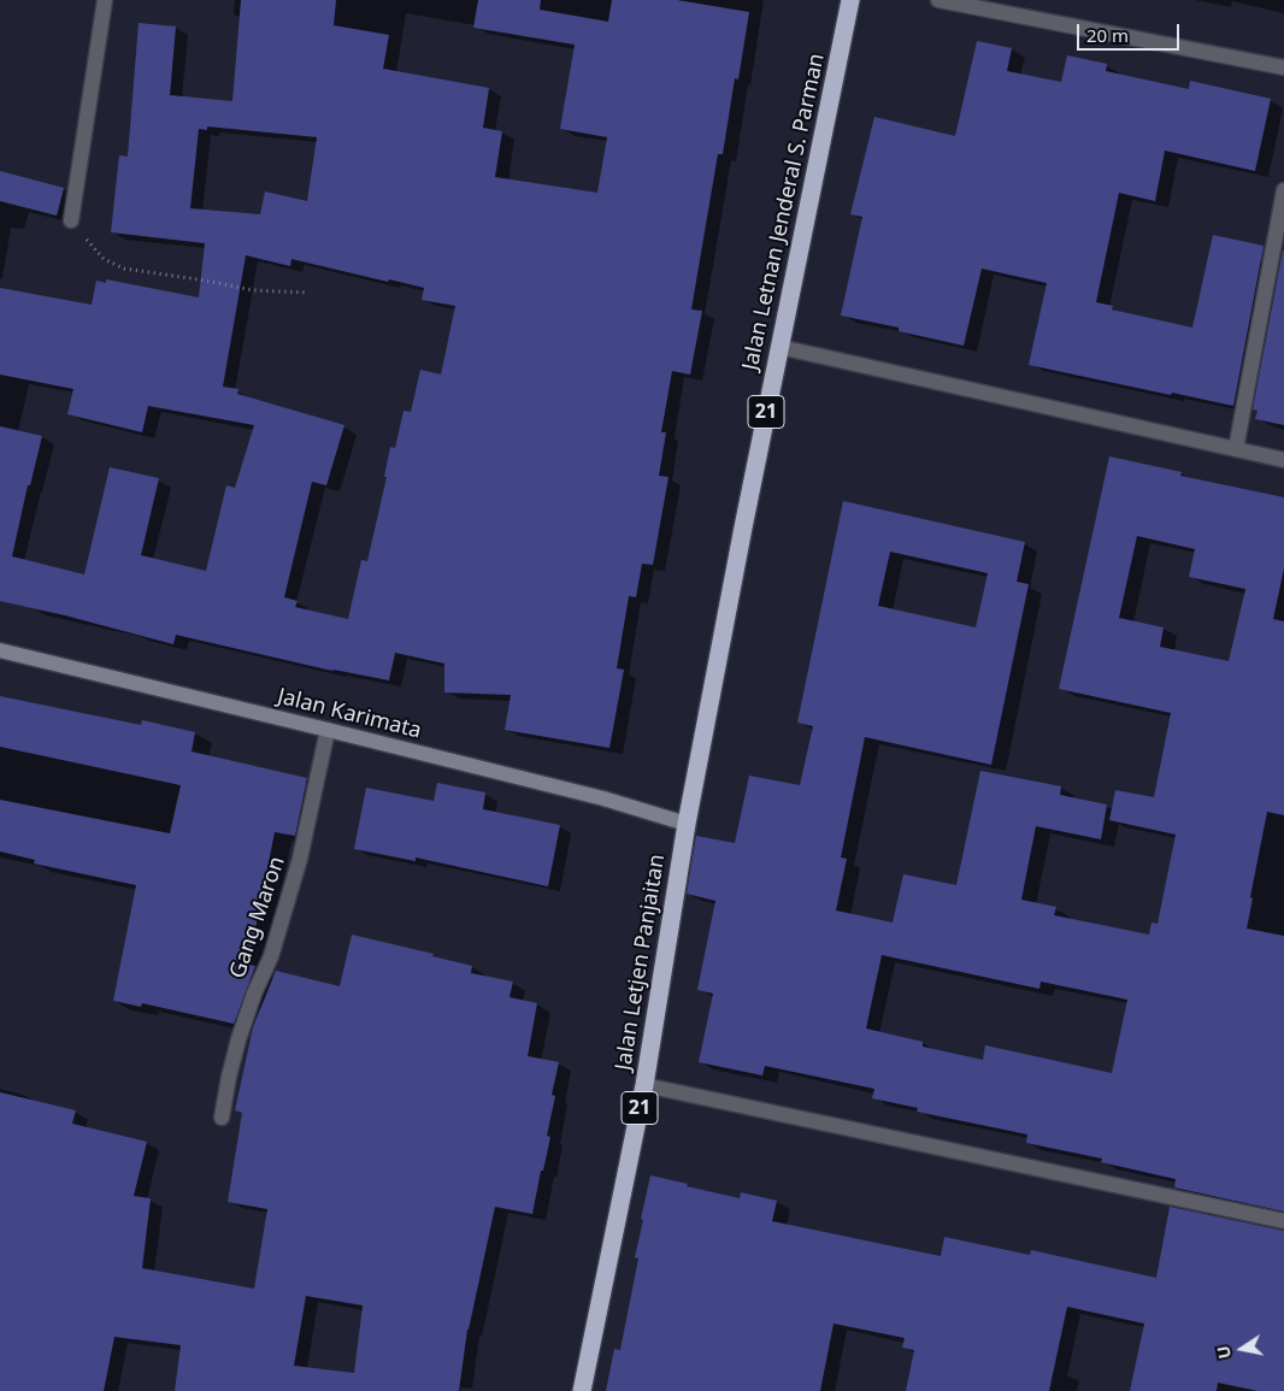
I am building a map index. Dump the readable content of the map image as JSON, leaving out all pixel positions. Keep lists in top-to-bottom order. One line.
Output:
{"streets":{"highway":["Jalan Letnan Jenderal S. Parman","21","Jalan Letjen Panjaitan"],"main road":["Jalan Karimata"],"street":["Gang Maron"]},"crossings":[["Jalan Letnan Jenderal S. Parman","Jalan Karimata"],["Jalan Letnan Jenderal S. Parman","Jalan Letjen Panjaitan"],["Jalan Karimata","Gang Maron"],["Jalan Karimata","Jalan Letjen Panjaitan"]],"scale_bar":"20 m","north":"left"}
